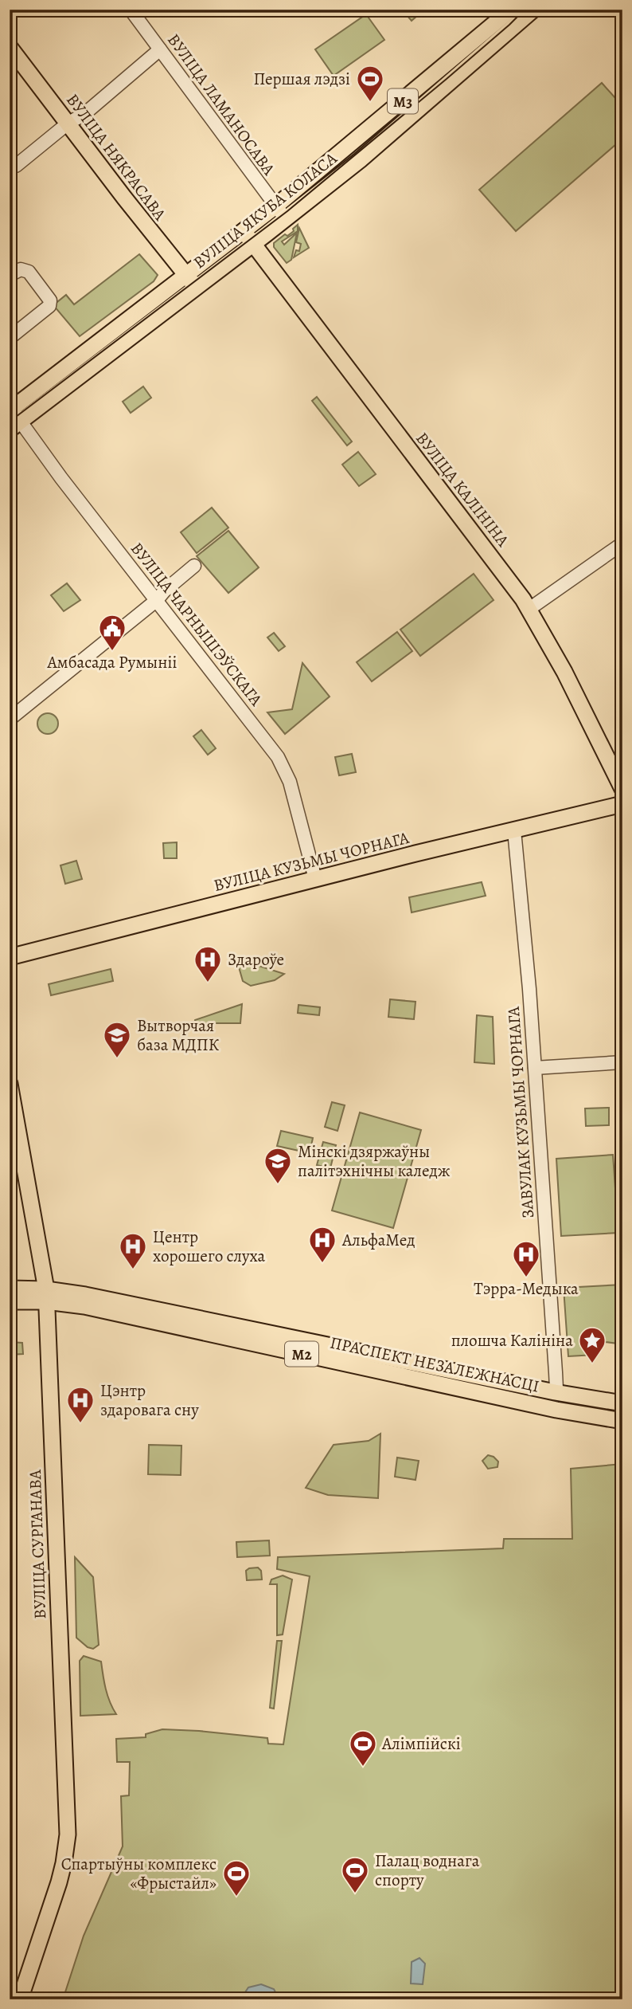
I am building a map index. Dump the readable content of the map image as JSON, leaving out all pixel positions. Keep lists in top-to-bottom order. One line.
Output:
{"streets":{"main road":["М3","ВУЛІЦА НЯКРАСАВА","ВУЛІЦА ЯКУБА КОЛАСА","ВУЛІЦА КАЛІНІНА","ВУЛІЦА КУЗЬМЫ ЧОРНАГА","М2","ПРАСПЕКТ НЕЗАЛЕЖНАСЦІ","ВУЛІЦА СУРГАНАВА"],"street":["ВУЛІЦА ЛАМАНОСАВА","ВУЛІЦА ЧАРНЫШЭЎСКАГА","ЗАВУЛАК КУЗЬМЫ ЧОРНАГА"]},"crossings":[["ВУЛІЦА ЛАМАНОСАВА","ВУЛІЦА ЯКУБА КОЛАСА"],["ВУЛІЦА НЯКРАСАВА","ВУЛІЦА ЯКУБА КОЛАСА"],["ВУЛІЦА ЯКУБА КОЛАСА","ВУЛІЦА КАЛІНІНА"],["ВУЛІЦА ЯКУБА КОЛАСА","ВУЛІЦА ЧАРНЫШЭЎСКАГА"],["ВУЛІЦА ЧАРНЫШЭЎСКАГА","ВУЛІЦА КУЗЬМЫ ЧОРНАГА"],["ВУЛІЦА КУЗЬМЫ ЧОРНАГА","ЗАВУЛАК КУЗЬМЫ ЧОРНАГА"],["ЗАВУЛАК КУЗЬМЫ ЧОРНАГА","ПРАСПЕКТ НЕЗАЛЕЖНАСЦІ"],["ПРАСПЕКТ НЕЗАЛЕЖНАСЦІ","ВУЛІЦА СУРГАНАВА"]],"places":{"sports":["Першая лэдзі","Алімпійскі","Палац воднага спорту","Спартыўны комплекс «Фрыстайл»"],"public building":["Амбасада Румыніі"],"hospital":["Здароўе","АльфаМед","Центр хорошего слуха","Тэрра-Медыка","Цэнтр здаровага сну"],"school or university":["Вытворчая база МДПК","Мінскі дзяржаўны палітэхнічны каледж"],"place":["плошча Калініна"]}}
